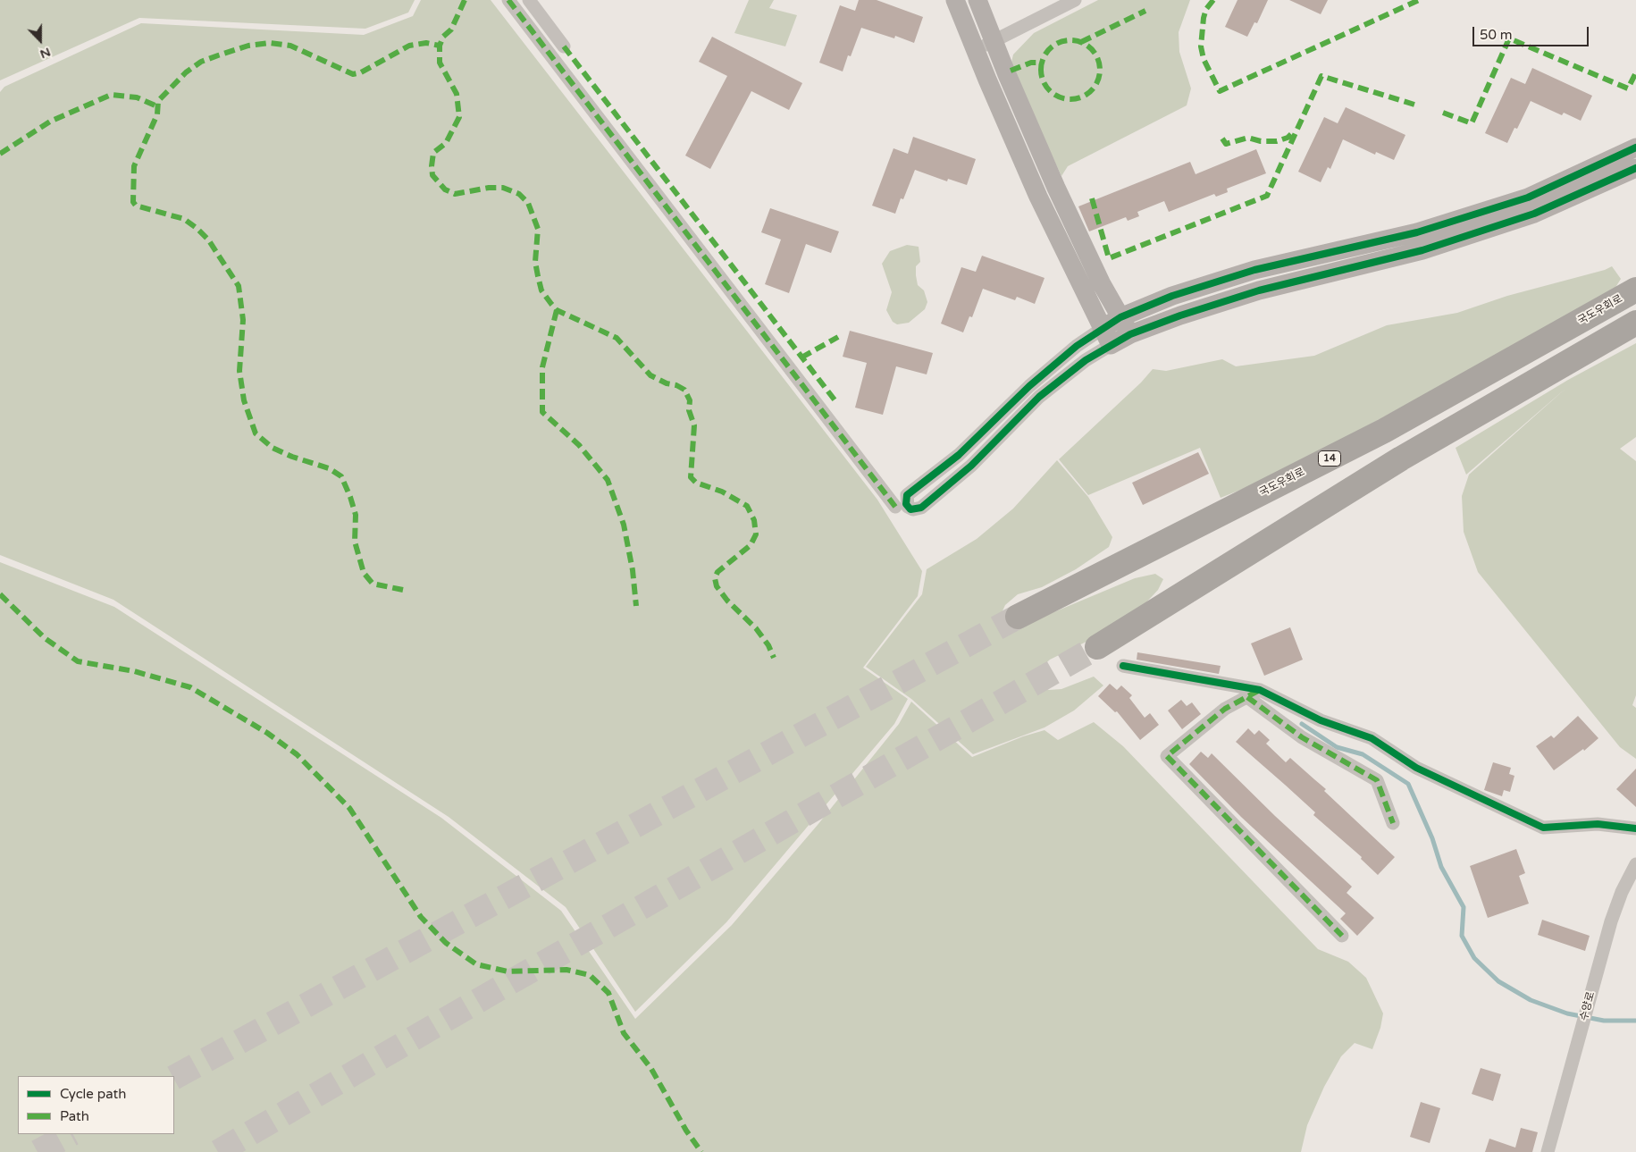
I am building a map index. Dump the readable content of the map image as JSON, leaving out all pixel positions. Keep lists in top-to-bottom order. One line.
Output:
{"streets":{"highway":["국도우회로","14"],"street":["수양로"]},"legend":["Cycle path","Path"],"scale_bar":"50 m","north":"bottom"}
